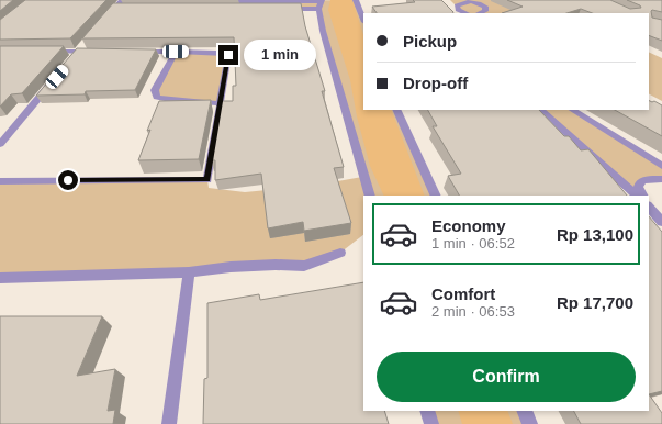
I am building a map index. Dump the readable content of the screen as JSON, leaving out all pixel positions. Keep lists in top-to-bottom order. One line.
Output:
{"page":{"banner":["Pickup","Drop-off"],"bubble":"1 min","list":[{"name":"Economy","note":"1 min · 06:52","value":"Rp 13,100"},{"name":"Comfort","note":"2 min · 06:53","value":"Rp 17,700"}],"buttons":"Confirm"}}
